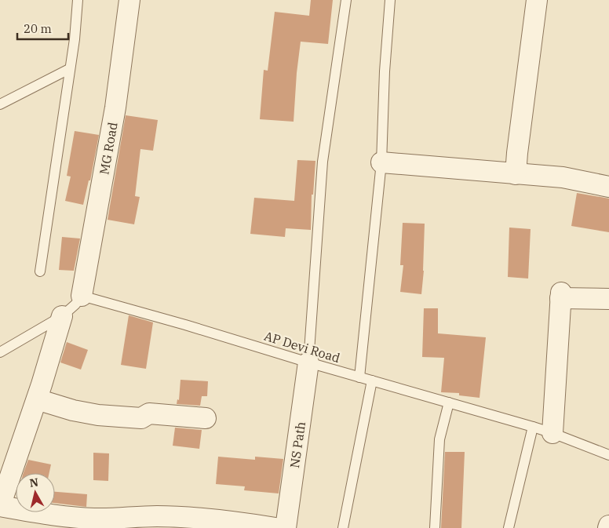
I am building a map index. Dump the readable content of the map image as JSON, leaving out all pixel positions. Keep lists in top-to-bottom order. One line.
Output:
{"streets":{"street":["MG Road","NS Path"],"lane":["AP Devi Road"]},"crossings":[["MG Road","AP Devi Road"],["AP Devi Road","NS Path"]],"scale_bar":"20 m","north":"top"}
